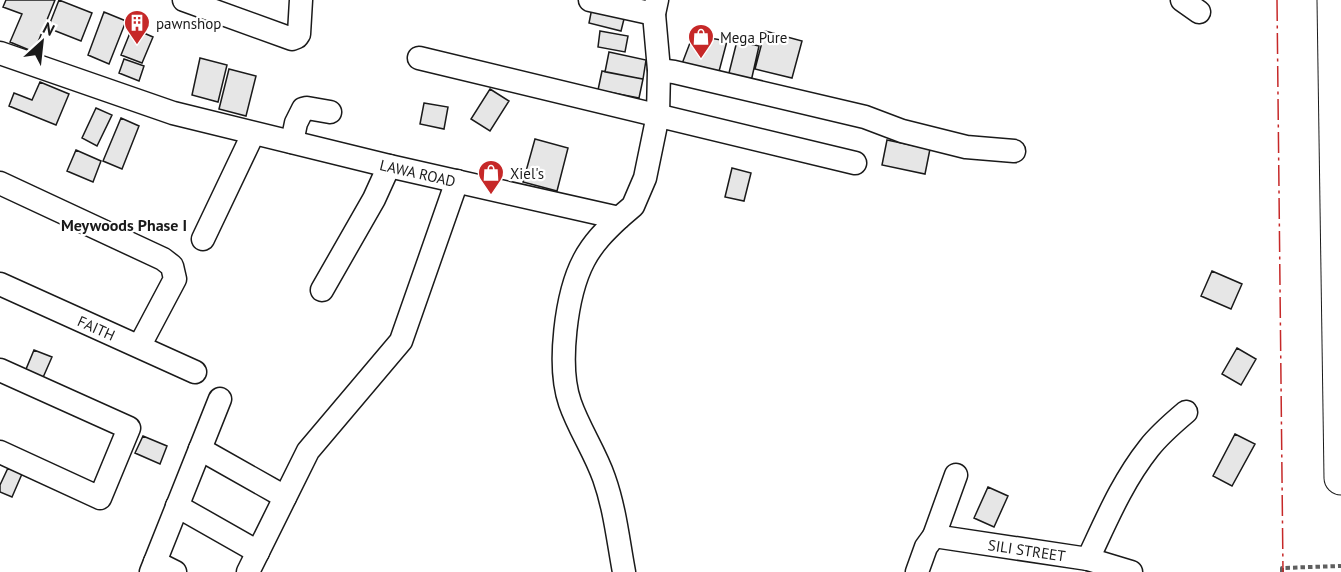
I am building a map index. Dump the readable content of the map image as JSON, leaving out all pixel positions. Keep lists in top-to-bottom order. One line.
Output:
{"streets":{"street":["LAWA ROAD","FAITH","SILI STREET"]},"districts":["Meywoods Phase I"],"places":{"building":["pawnshop"],"shop":["Mega Pure","Xiel's"]},"north":"top right"}
